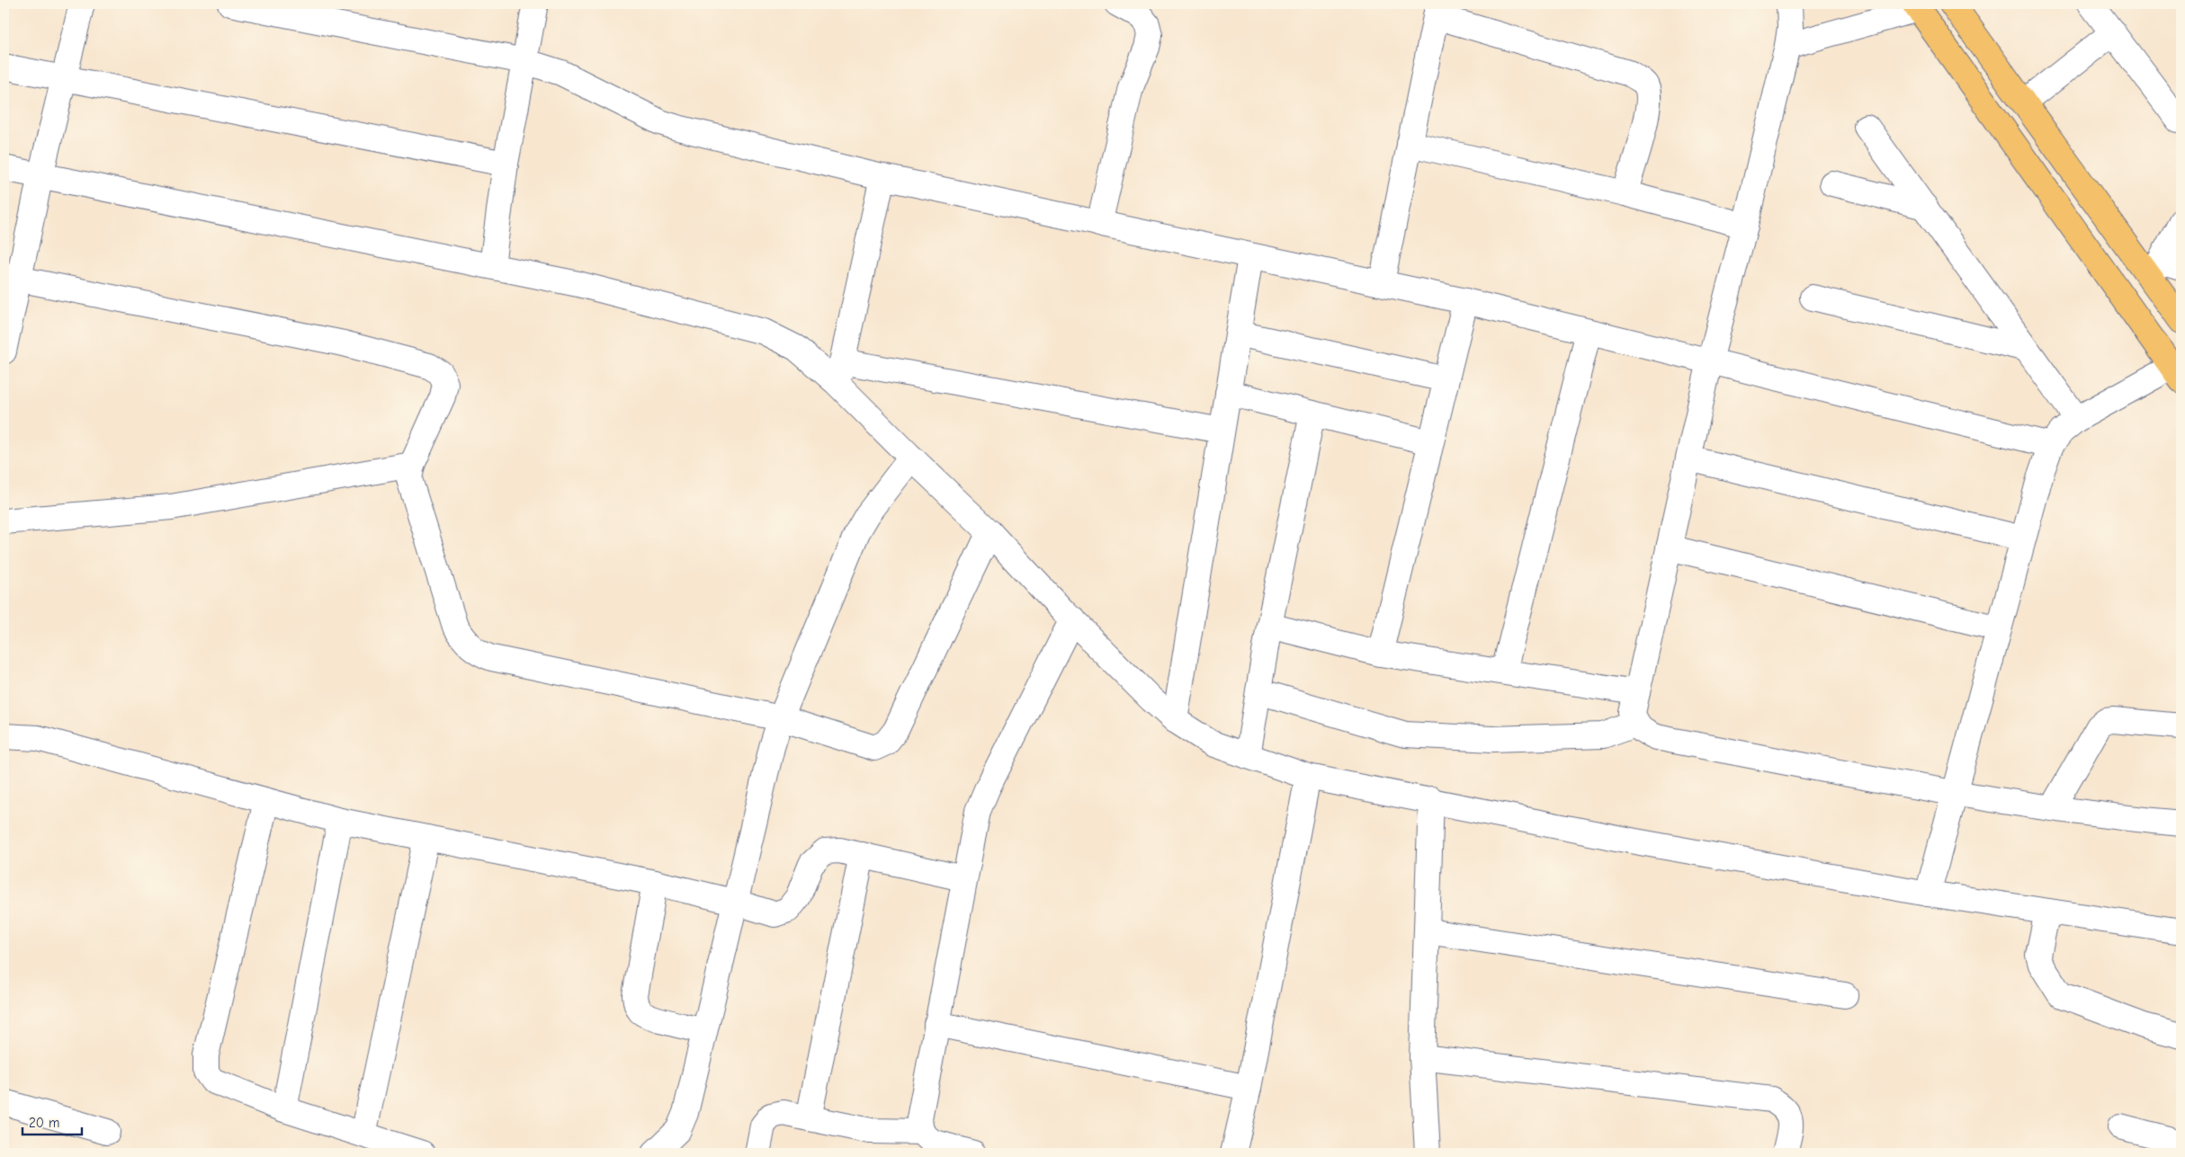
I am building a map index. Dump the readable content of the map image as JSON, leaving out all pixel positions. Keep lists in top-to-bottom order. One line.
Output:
{"scale_bar":"20 m"}
